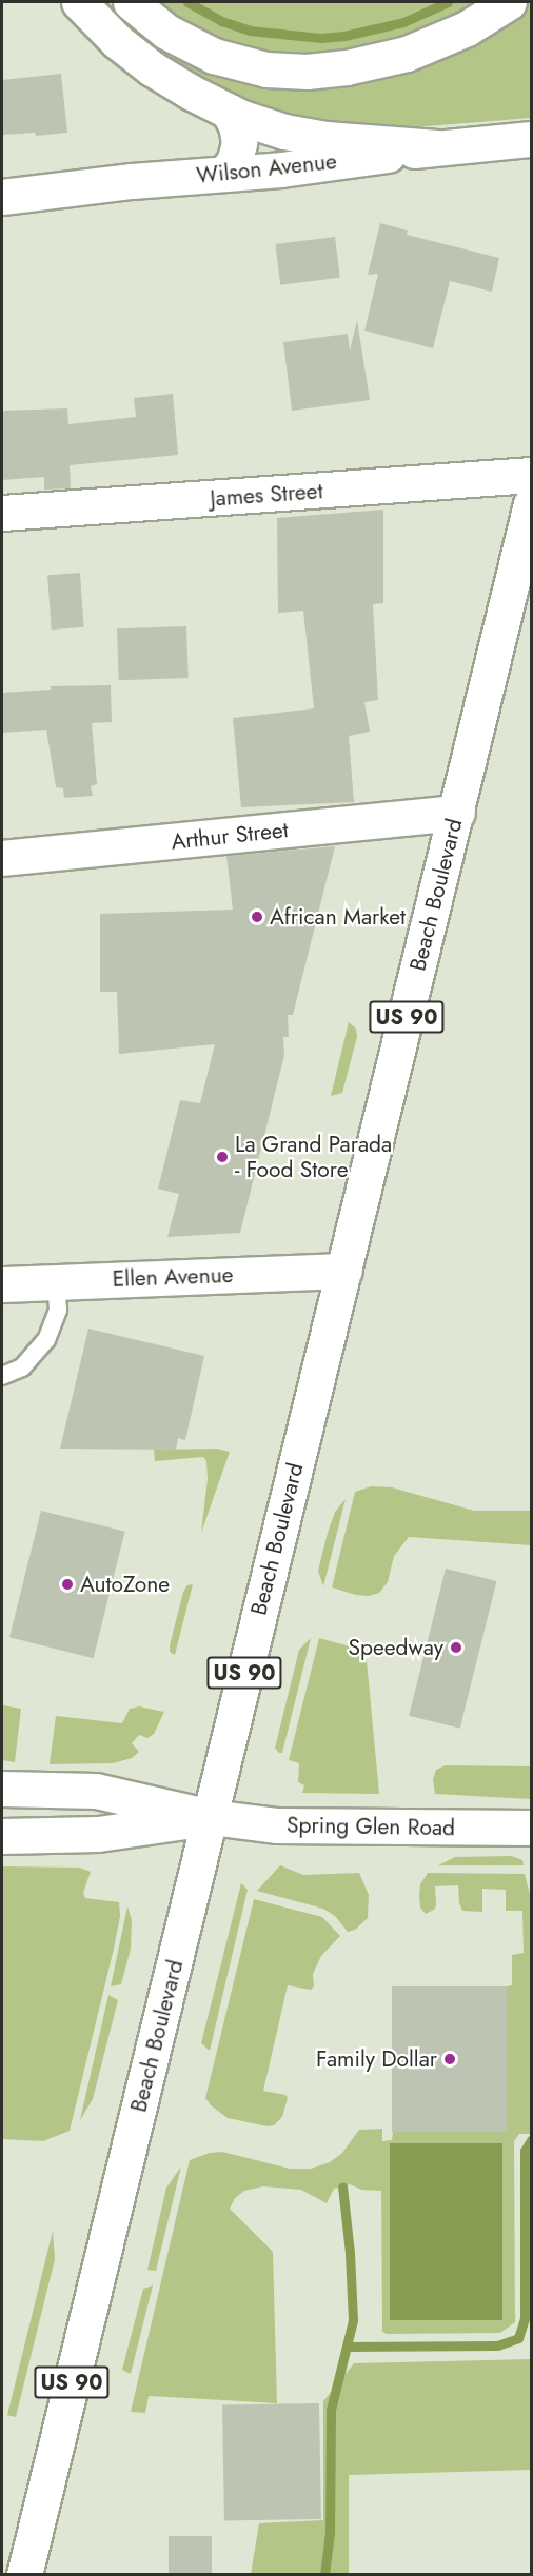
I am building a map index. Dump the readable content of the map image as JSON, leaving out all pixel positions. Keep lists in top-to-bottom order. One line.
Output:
{"streets":{"main road":["Wilson Avenue","James Street","Arthur Street","Beach Boulevard","US 90","Ellen Avenue","Spring Glen Road"]},"crossings":[["Arthur Street","Beach Boulevard"],["Beach Boulevard","Ellen Avenue"],["Beach Boulevard","Spring Glen Road"]],"places":["African Market","La Grand Parada - Food Store","AutoZone","Speedway","Family Dollar"]}
